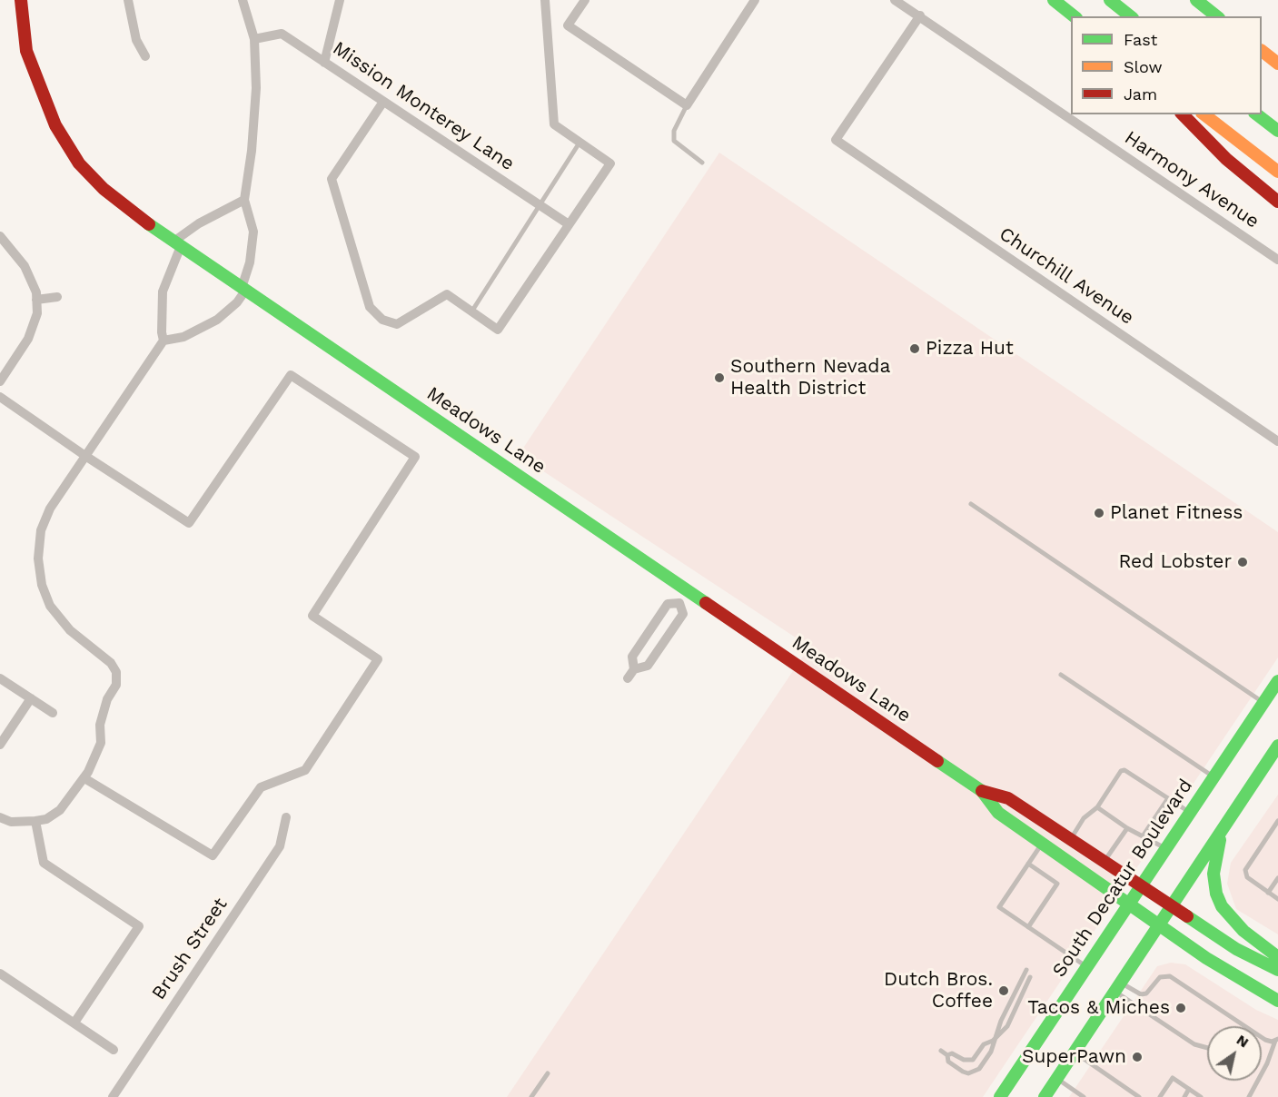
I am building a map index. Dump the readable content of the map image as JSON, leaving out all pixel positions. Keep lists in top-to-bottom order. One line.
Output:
{"streets":{"main road":["Meadows Lane","South Decatur Boulevard"],"street":["Mission Monterey Lane","Harmony Avenue","Churchill Avenue","Brush Street"]},"crossings":[["Harmony Avenue","Churchill Avenue"],["Meadows Lane","South Decatur Boulevard"]],"places":["Pizza Hut","Southern Nevada Health District","Planet Fitness","Red Lobster","Dutch Bros. Coffee","Tacos & Miches","SuperPawn"],"legend":["Fast","Slow","Jam"],"north":"top right"}
